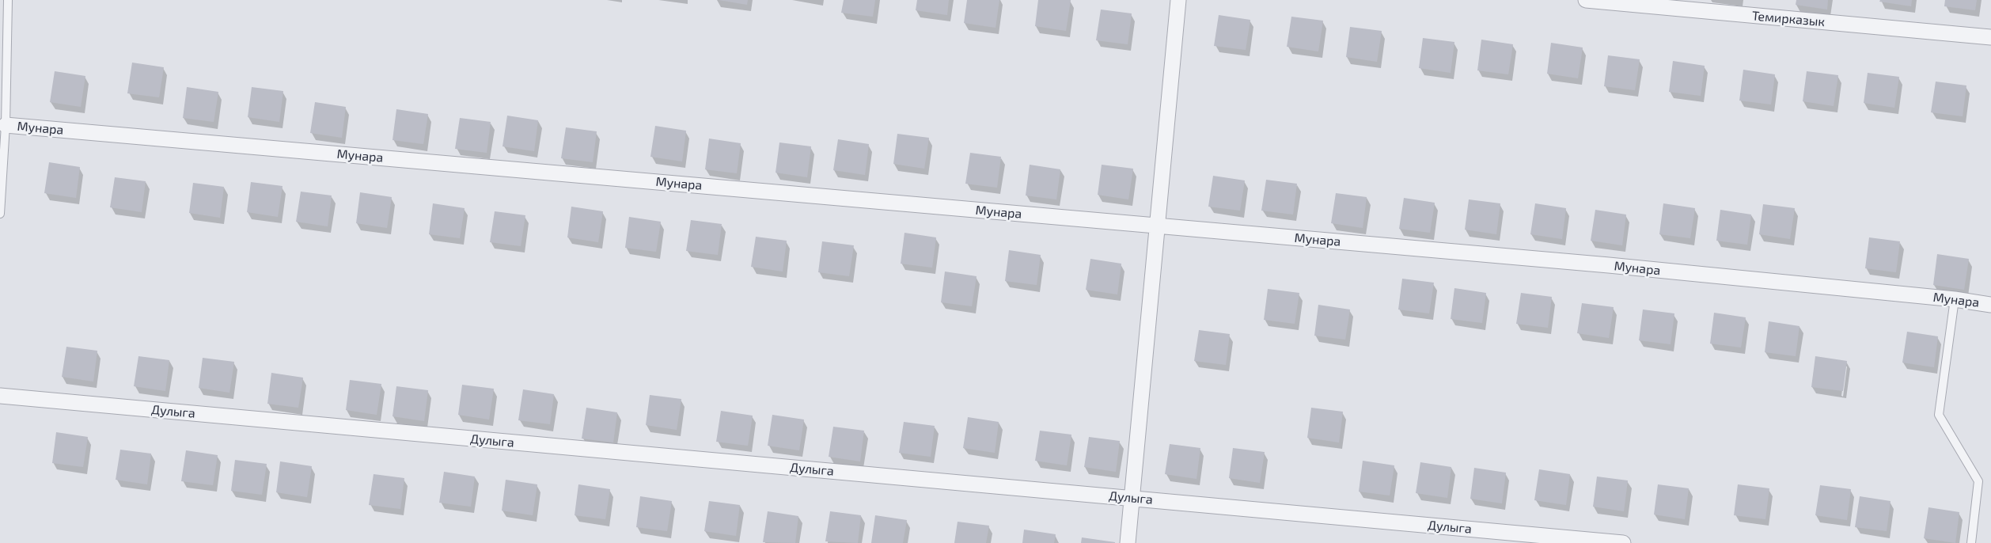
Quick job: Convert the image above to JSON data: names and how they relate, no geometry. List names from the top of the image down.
{
  "streets": {
    "street": ["Темирказык", "Мунара", "Дулыга"]
  }
}
